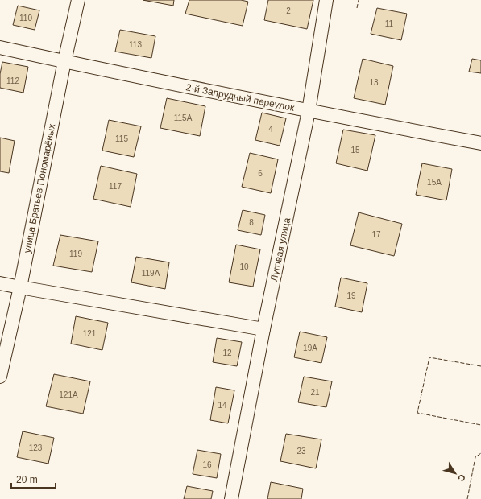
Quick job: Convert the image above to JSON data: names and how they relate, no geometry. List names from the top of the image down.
{
  "streets": {
    "street": ["2-й Запрудный переулок", "улица Братьев Пономарёвых", "Луговая улица"]
  },
  "crossings": [
    ["2-й Запрудный переулок", "улица Братьев Пономарёвых"],
    ["2-й Запрудный переулок", "Луговая улица"]
  ],
  "house_numbers": [
    "2",
    "110",
    "11",
    "113",
    "112",
    "13",
    "115А",
    "4",
    "115",
    "15",
    "6",
    "15А",
    "117",
    "8",
    "17",
    "119",
    "10",
    "119А",
    "19",
    "121",
    "19А",
    "12",
    "21",
    "121А",
    "14",
    "123",
    "23",
    "16"
  ],
  "scale_bar": "20 m",
  "north": "bottom right"
}
